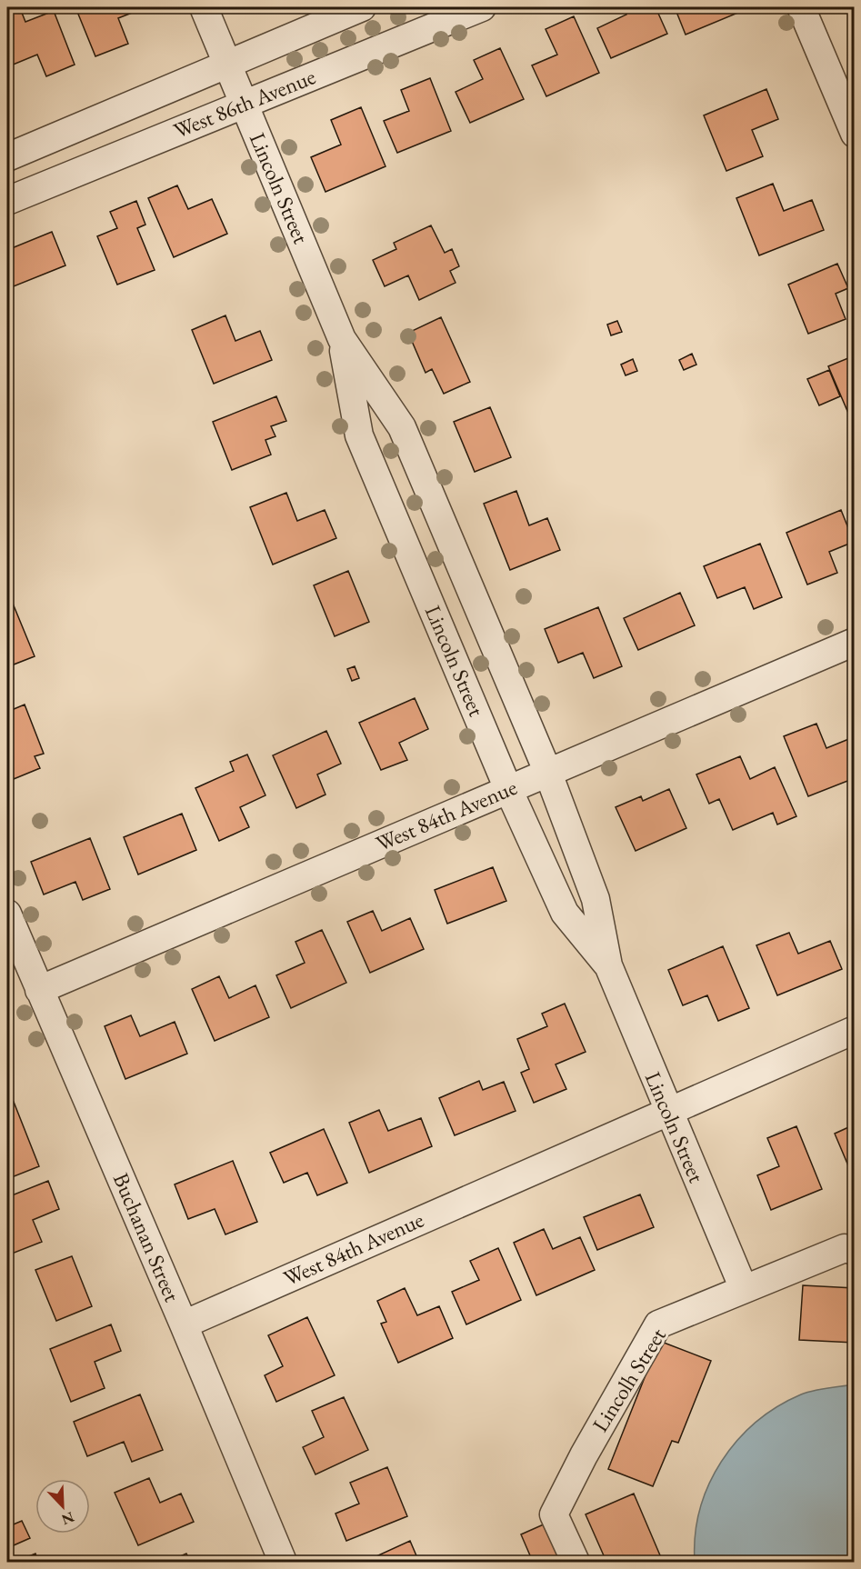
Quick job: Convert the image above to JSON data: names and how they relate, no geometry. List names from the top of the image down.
{
  "streets": {
    "street": [
      "West 86th Avenue",
      "Lincoln Street",
      "West 84th Avenue",
      "Buchanan Street",
      "Lincolh Street"
    ]
  },
  "crossings": [
    ["West 86th Avenue", "Lincoln Street"],
    ["Lincoln Street", "West 84th Avenue"],
    ["Lincoln Street", "Lincolh Street"],
    ["West 84th Avenue", "Buchanan Street"]
  ],
  "north": "bottom right"
}
